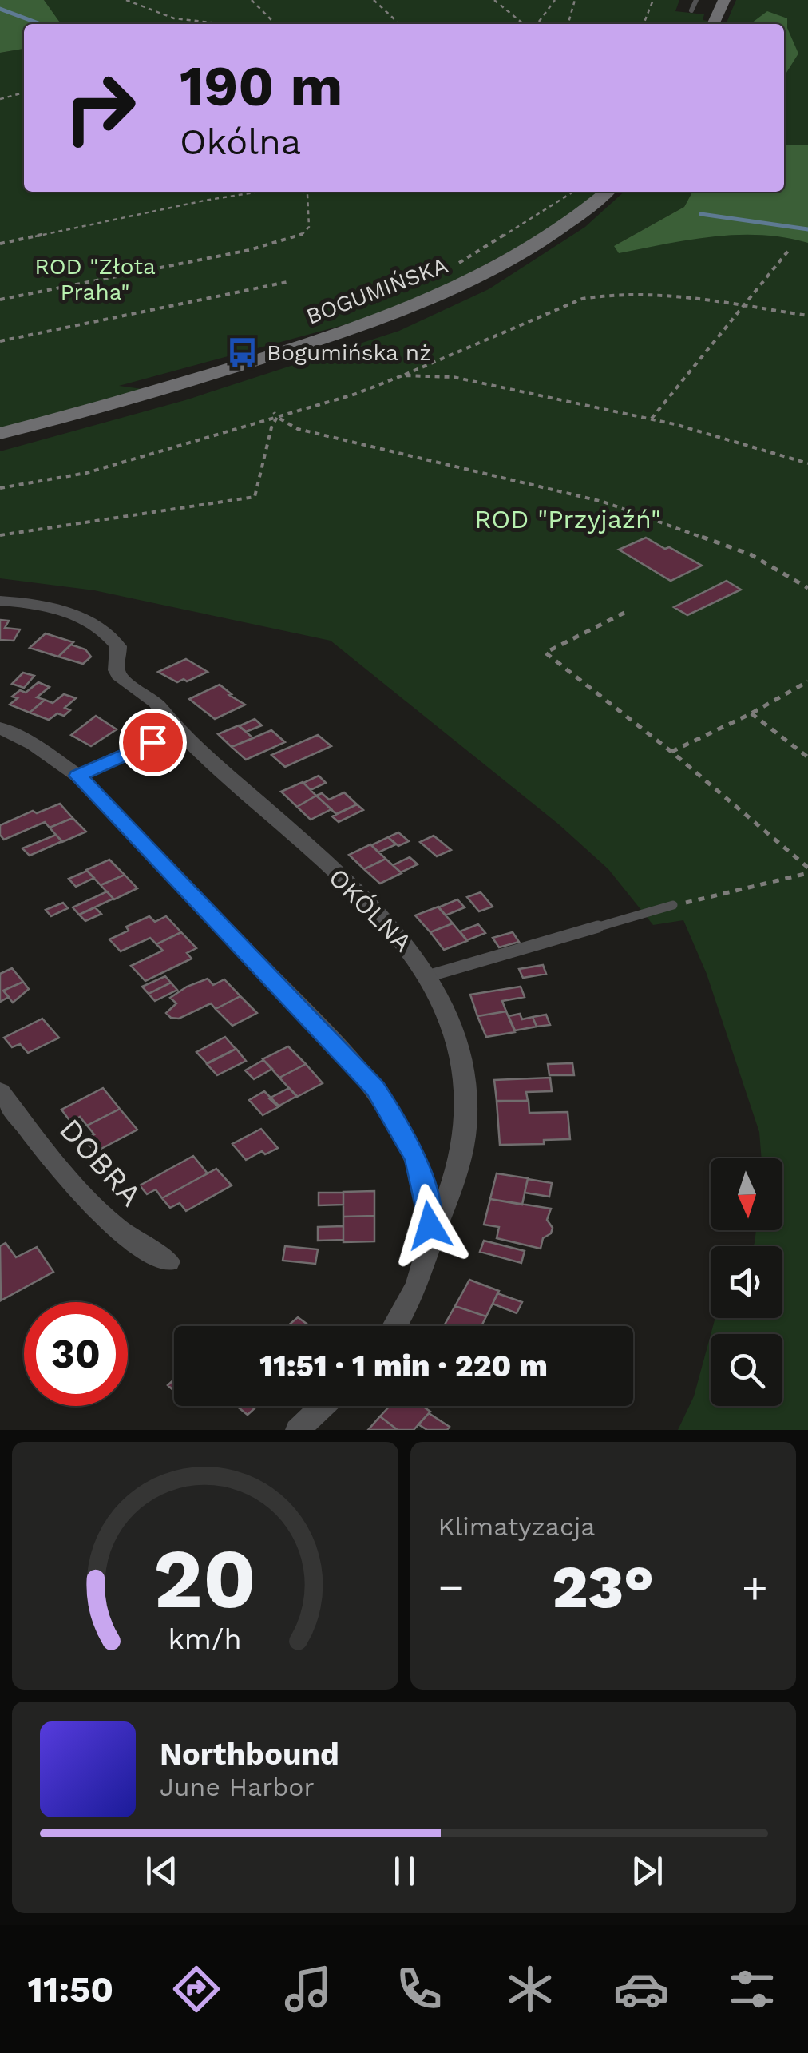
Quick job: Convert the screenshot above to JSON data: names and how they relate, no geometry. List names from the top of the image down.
{
  "streets": {
    "street": ["BOGUMIŃSKA", "OKÓLNA", "DOBRA"]
  },
  "parks": ["ROD \"Złota Praha\"", "ROD \"Przyjaźń\""],
  "places": {
    "bus stop": ["Bogumińska nż"]
  },
  "north": "bottom",
  "page": {
    "turn": ["190 m", "Okólna"],
    "limit": "30",
    "trip": "11:51 · 1 min · 220 m",
    "tile": "Klimatyzacja",
    "heat": ["−", "23°", "+"],
    "song": ["Northbound", "June Harbor"],
    "tabs": "11:50",
    "gauge": ["20", "km/h"]
  }
}
